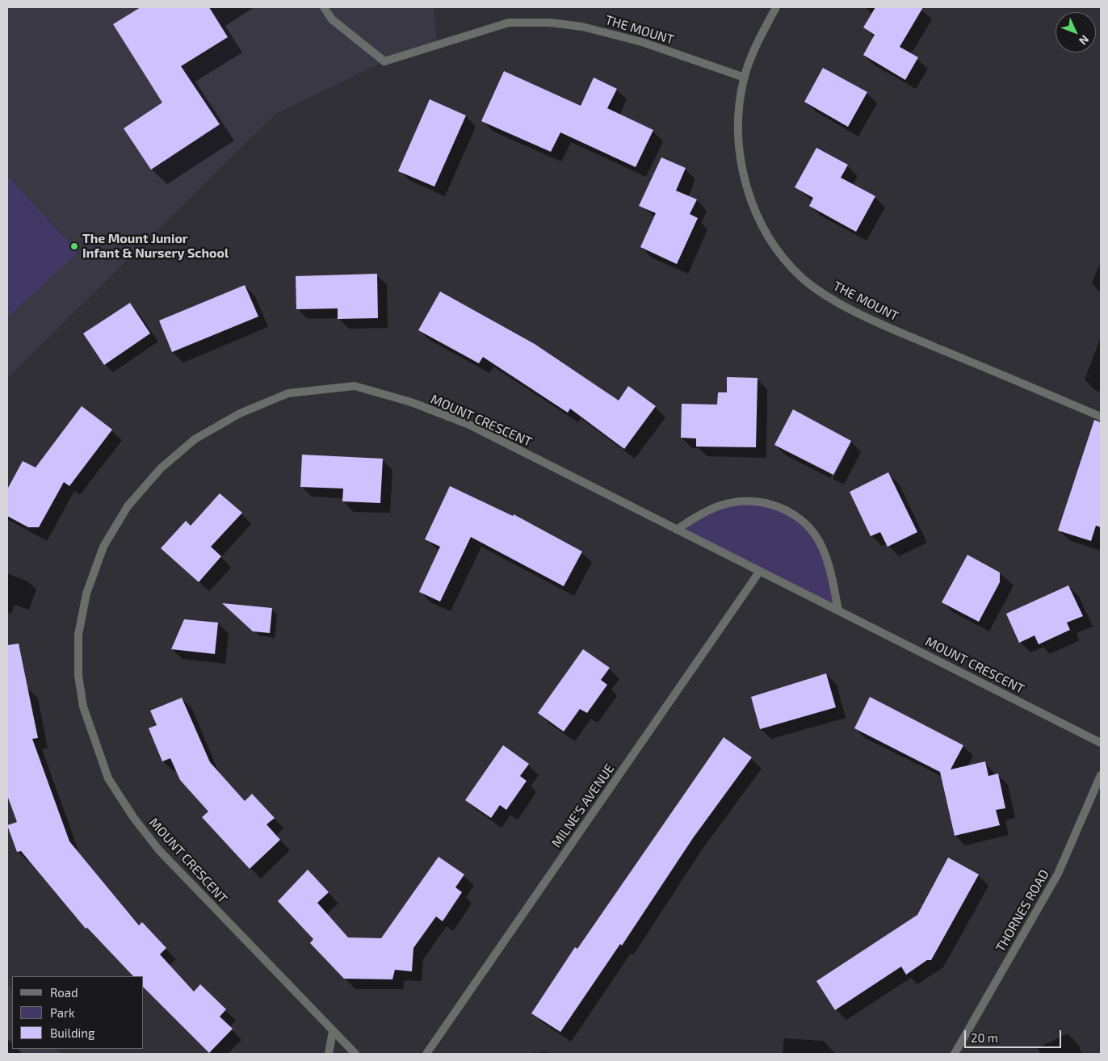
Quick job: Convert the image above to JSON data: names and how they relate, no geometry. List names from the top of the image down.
{
  "streets": {
    "street": [
      "THE MOUNT",
      "MOUNT CRESCENT",
      "MILNE'S AVENUE",
      "THORNES ROAD"
    ]
  },
  "crossings": [
    ["MOUNT CRESCENT", "MILNE'S AVENUE"]
  ],
  "places": ["The Mount Junior Infant & Nursery School"],
  "legend": ["Road", "Park", "Building"],
  "scale_bar": "20 m",
  "north": "bottom right"
}
